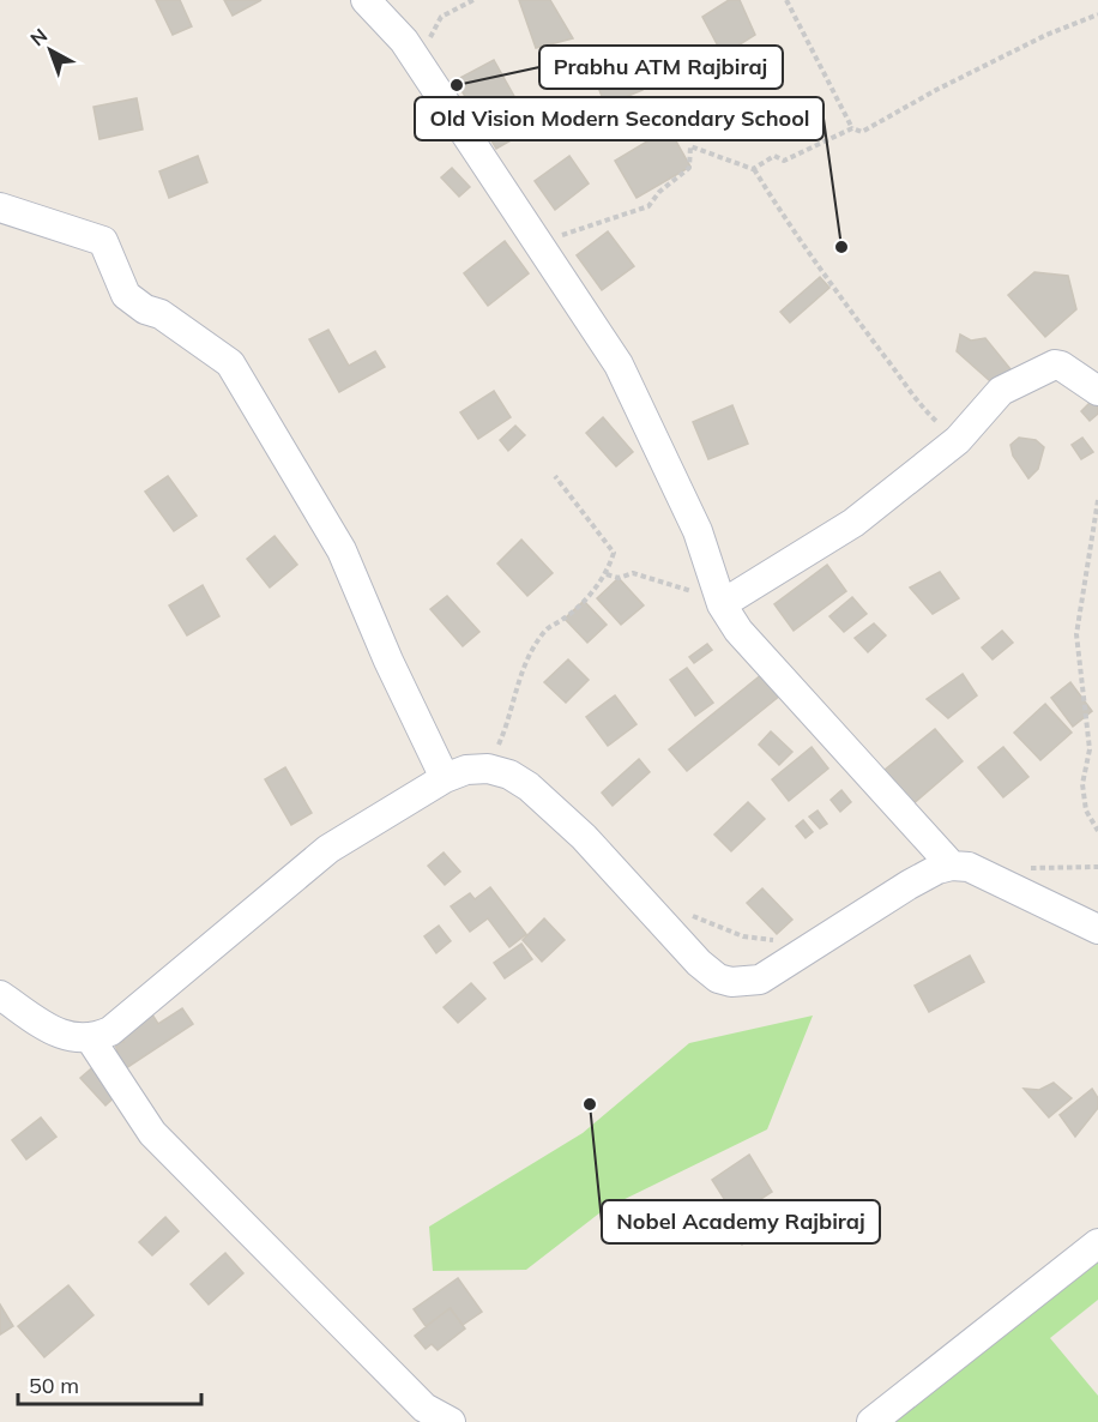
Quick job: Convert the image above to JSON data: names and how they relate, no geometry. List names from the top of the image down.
{
  "places": ["Prabhu ATM Rajbiraj", "Old Vision Modern Secondary School", "Nobel Academy Rajbiraj"],
  "scale_bar": "50 m",
  "north": "top left"
}
